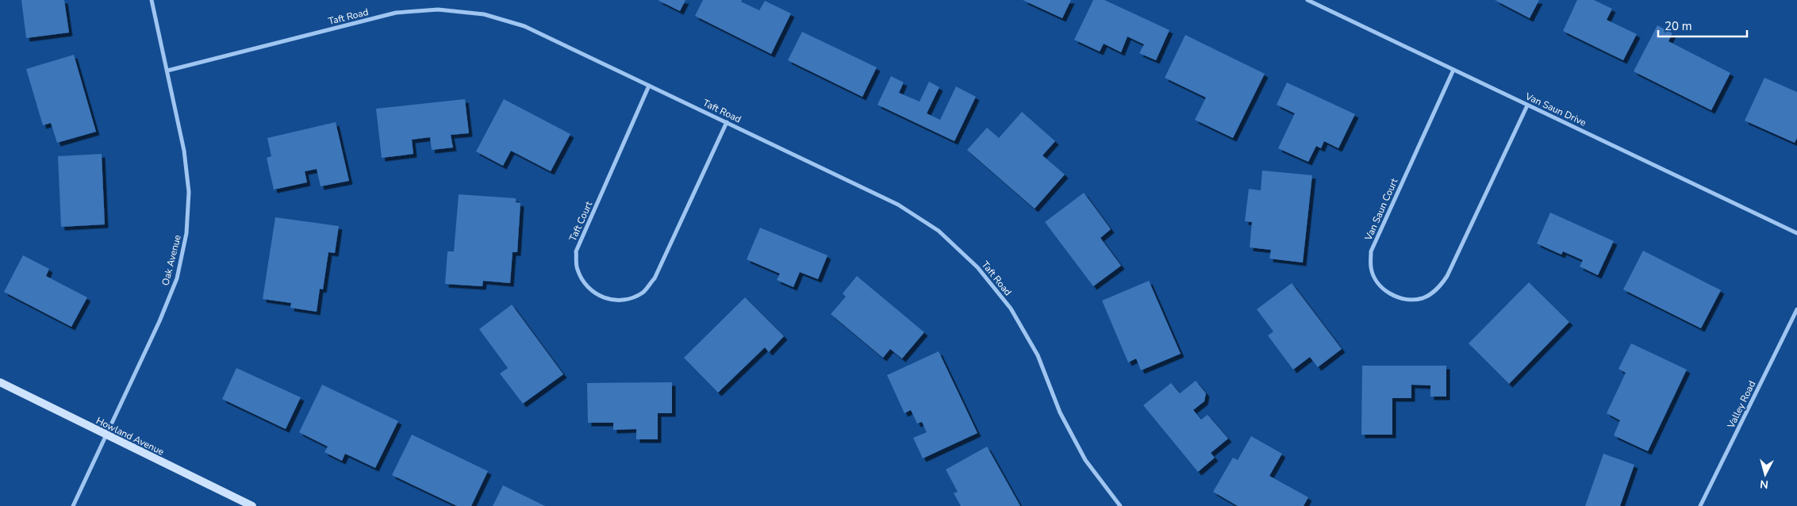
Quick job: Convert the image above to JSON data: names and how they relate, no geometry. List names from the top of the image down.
{
  "streets": {
    "street": [
      "Taft Road",
      "Van Saun Drive",
      "Van Saun Court",
      "Taft Court",
      "Oak Avenue",
      "Valley Road",
      "Howland Avenue"
    ]
  },
  "crossings": [
    ["Taft Road", "Taft Court"],
    ["Taft Road", "Oak Avenue"],
    ["Van Saun Drive", "Van Saun Court"],
    ["Oak Avenue", "Howland Avenue"]
  ],
  "scale_bar": "20 m",
  "north": "bottom"
}
